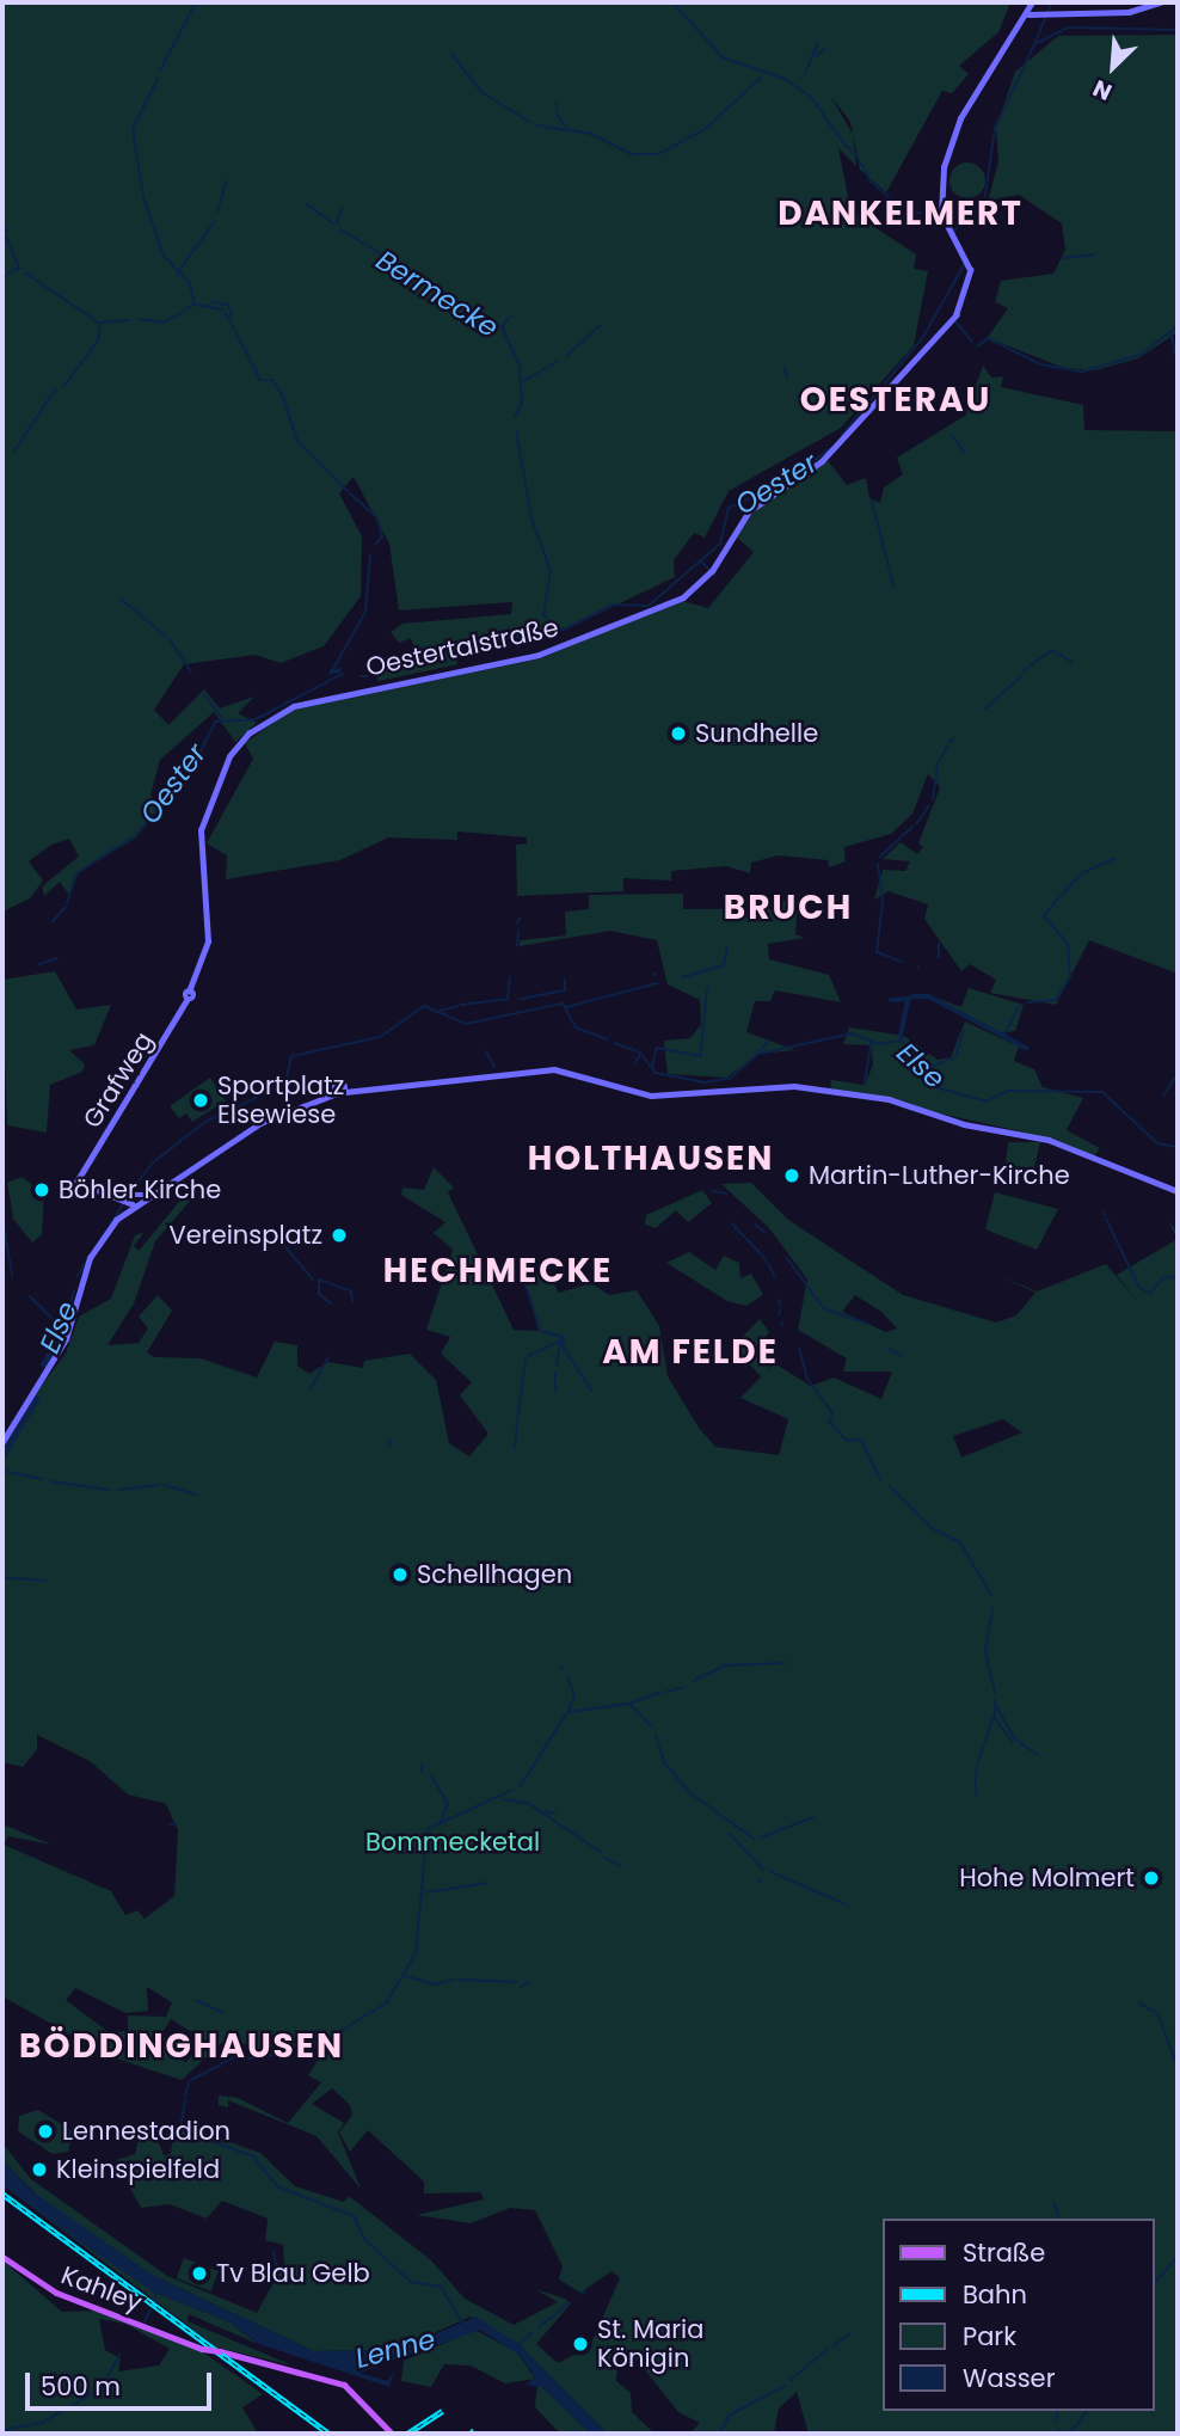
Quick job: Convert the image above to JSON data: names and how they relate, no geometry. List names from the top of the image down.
{
  "streets": {
    "main road": ["Oestertalstraße", "Grafweg", "Kahley"]
  },
  "crossings": [
    ["Oestertalstraße", "Grafweg"]
  ],
  "districts": [
    "DANKELMERT",
    "OESTERAU",
    "BRUCH",
    "HOLTHAUSEN",
    "HECHMECKE",
    "AM FELDE",
    "BÖDDINGHAUSEN"
  ],
  "water": [
    "Bermecke",
    "Oester",
    "Else",
    "Lenne"
  ],
  "parks": ["Bommecketal"],
  "places": [
    "Sundhelle",
    "Sportplatz Elsewiese",
    "Martin-Luther-Kirche",
    "Böhler Kirche",
    "Vereinsplatz",
    "Schellhagen",
    "Hohe Molmert",
    "Lennestadion",
    "Kleinspielfeld",
    "Tv Blau Gelb",
    "St. Maria Königin"
  ],
  "legend": [
    "Straße",
    "Bahn",
    "Park",
    "Wasser"
  ],
  "scale_bar": "500 m",
  "north": "bottom left"
}
